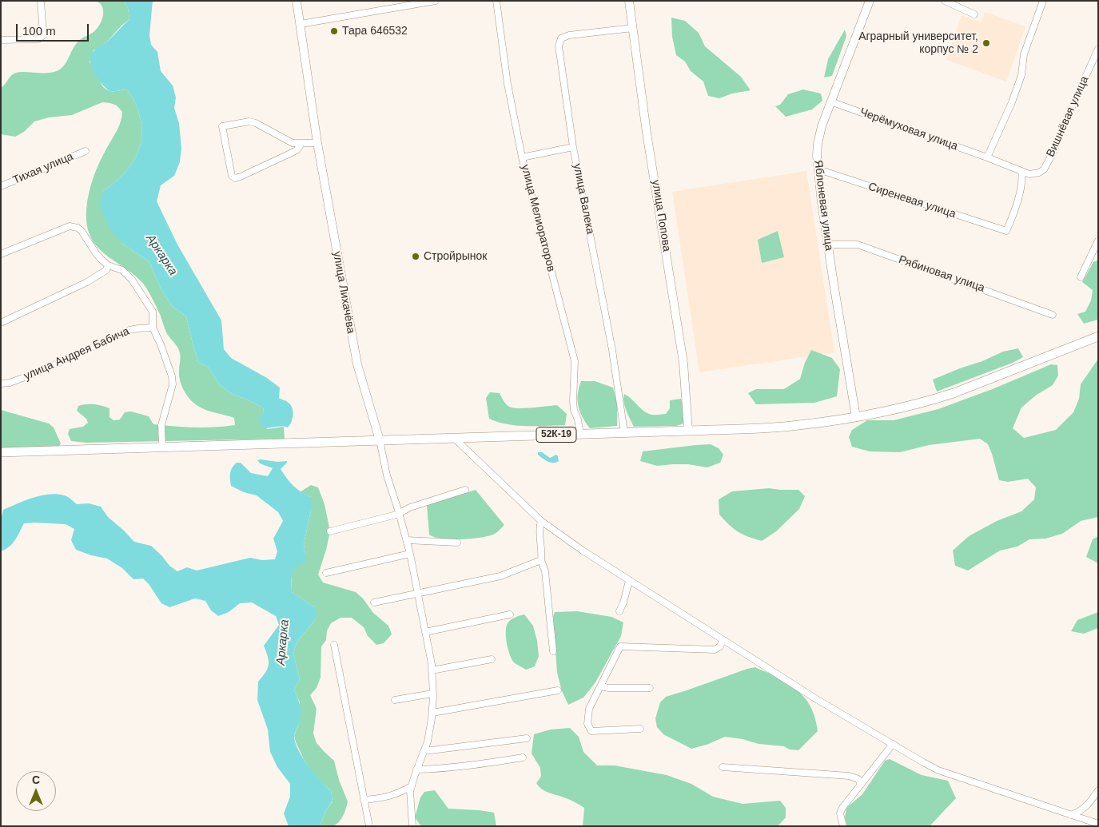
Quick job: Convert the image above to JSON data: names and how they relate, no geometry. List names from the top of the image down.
{
  "streets": {
    "main road": ["52К-19"],
    "street": [
      "Вишнёвая улица",
      "Черёмуховая улица",
      "Тихая улица",
      "улица Валека",
      "Сиреневая улица",
      "Яблоневая улица",
      "улица Попова",
      "улица Мелиораторов",
      "Рябиновая улица",
      "улица Лихачёва",
      "улица Андрея Бабича"
    ]
  },
  "crossings": [
    ["Вишнёвая улица", "Черёмуховая улица"],
    ["Черёмуховая улица", "Сиреневая улица"],
    ["Черёмуховая улица", "Яблоневая улица"],
    ["улица Валека", "улица Попова"],
    ["улица Валека", "52К-19"],
    ["Сиреневая улица", "Яблоневая улица"],
    ["Яблоневая улица", "Рябиновая улица"],
    ["Яблоневая улица", "52К-19"],
    ["улица Попова", "52К-19"],
    ["улица Мелиораторов", "52К-19"],
    ["улица Лихачёва", "52К-19"]
  ],
  "water": ["Аркарка"],
  "places": ["Тара 646532", "Аграрный университет, корпус № 2", "Стройрынок"],
  "scale_bar": "100 m",
  "north": "top"
}
